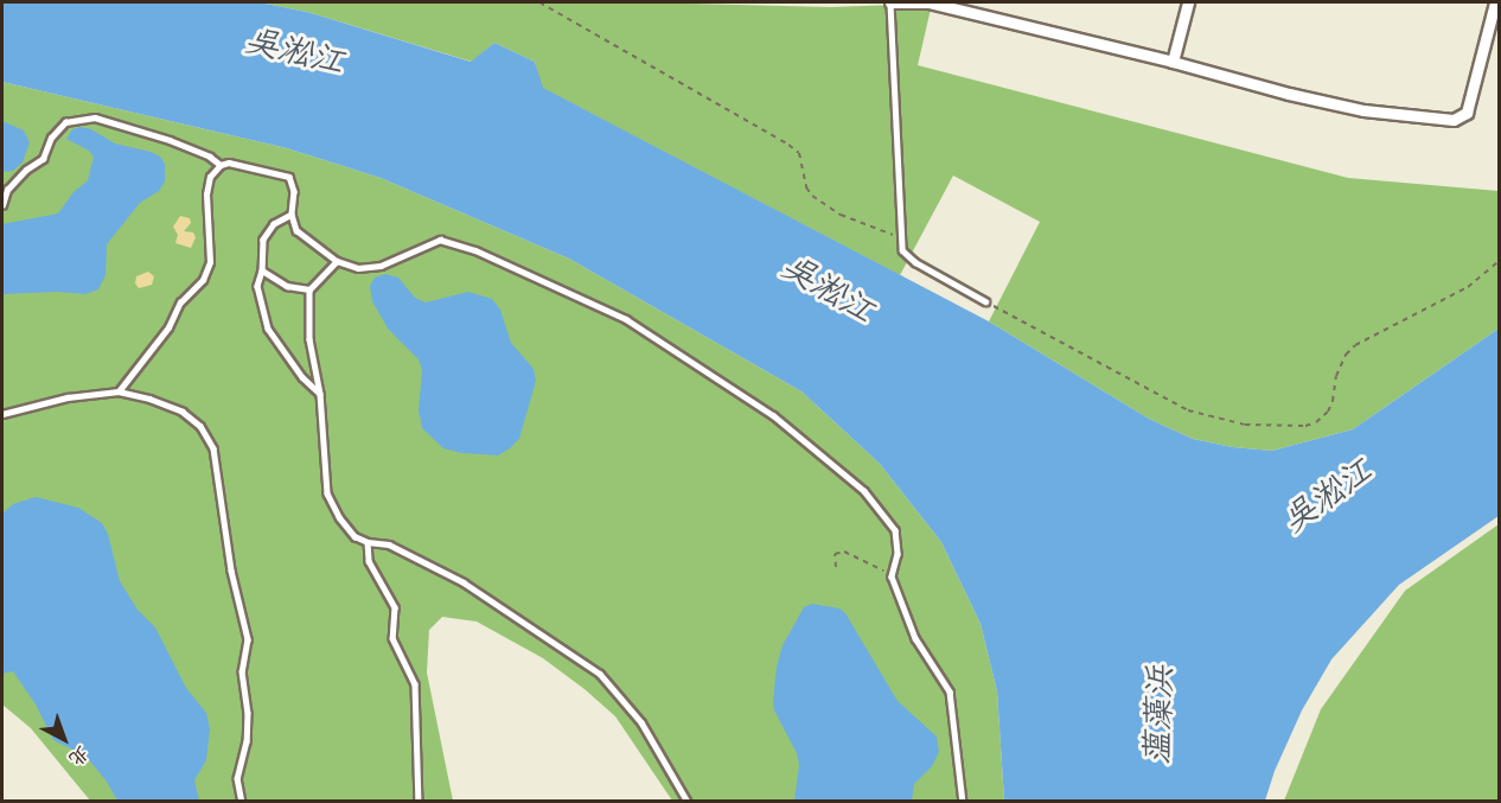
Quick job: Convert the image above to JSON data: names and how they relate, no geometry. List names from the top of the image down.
{
  "water": ["吴淞江", "蕰藻浜"],
  "north": "bottom right"
}
